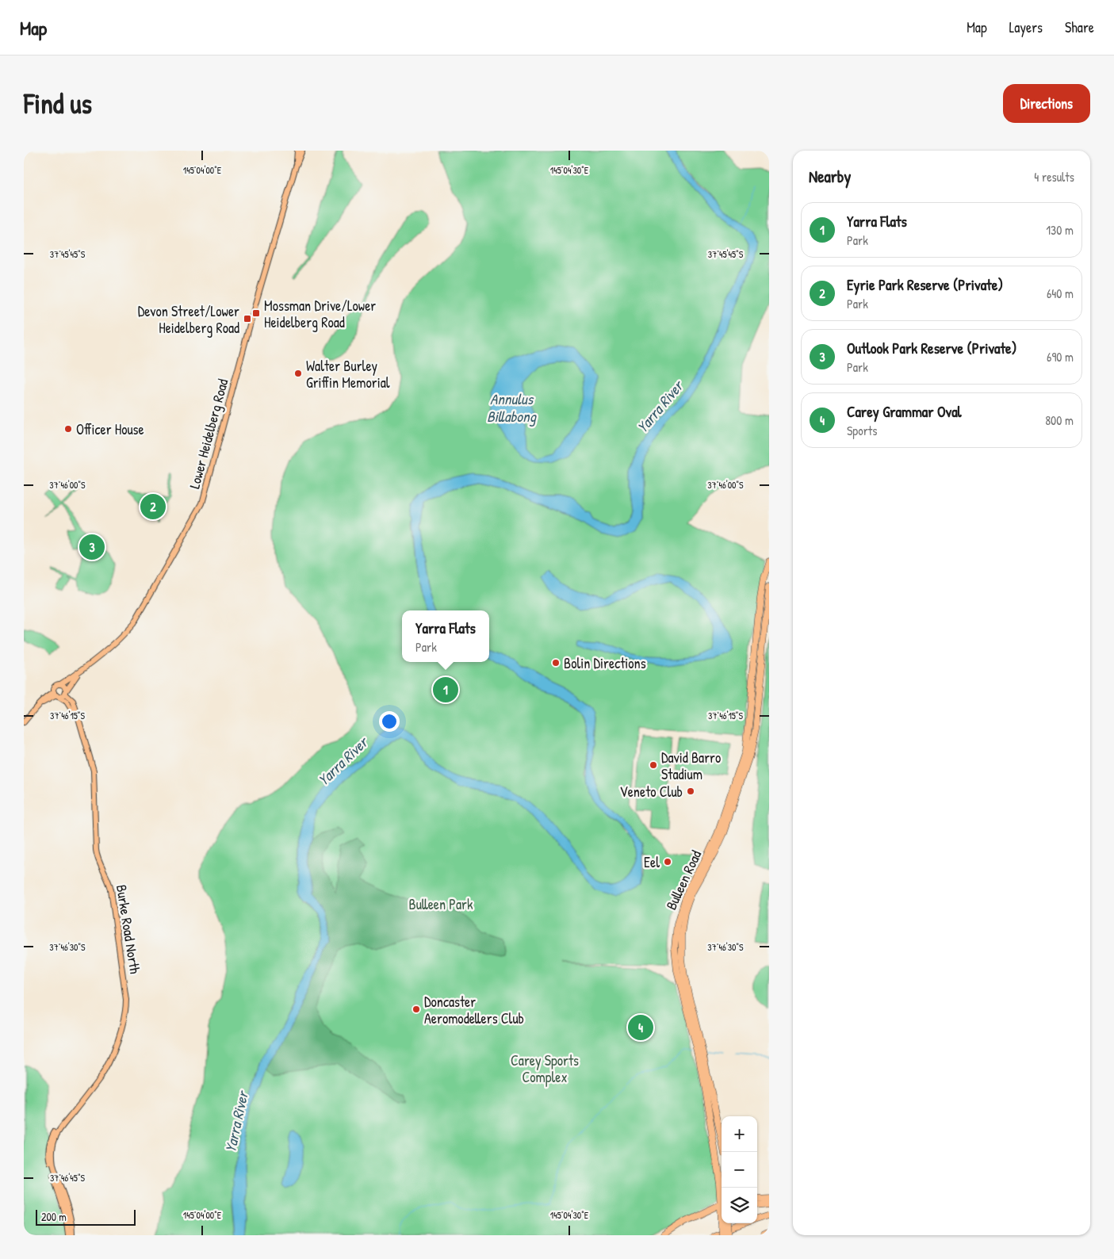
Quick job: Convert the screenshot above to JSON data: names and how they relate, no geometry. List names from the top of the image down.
{
  "streets": {
    "highway": ["Bulleen Road"],
    "main road": ["Lower Heidelberg Road", "Burke Road North"]
  },
  "crossings": [
    ["Lower Heidelberg Road", "Burke Road North"]
  ],
  "water": ["Annulus Billabong", "Yarra River"],
  "parks": ["Bulleen Park", "Carey Sports Complex"],
  "places": {
    "transit": ["Mossman Drive/Lower Heidelberg Road", "Devon Street/Lower Heidelberg Road"],
    "other": [
      "Walter Burley Griffin Memorial",
      "Officer House",
      "Bolin Directions",
      "David Barro Stadium",
      "Veneto Club",
      "Eel",
      "Doncaster Aeromodellers Club"
    ]
  },
  "scale_bar": "200 m",
  "page": {
    "header": "Map",
    "nav": ["Map", "Layers", "Share"],
    "buttons": "Directions",
    "title": "Find us",
    "heading": ["Nearby", "4 results"],
    "list": [
      {
        "mark": "1",
        "name": "Yarra Flats",
        "note": "Park",
        "value": "130 m"
      },
      {
        "mark": "2",
        "name": "Eyrie Park Reserve (Private)",
        "note": "Park",
        "value": "640 m"
      },
      {
        "mark": "3",
        "name": "Outlook Park Reserve (Private)",
        "note": "Park",
        "value": "690 m"
      },
      {
        "mark": "4",
        "name": "Carey Grammar Oval",
        "note": "Sports",
        "value": "800 m"
      }
    ],
    "pins": [
      "2",
      "3",
      "1",
      "4"
    ],
    "popup": ["Yarra Flats", "Park"],
    "map_buttons": ["+", "−"],
    "scale": "200 m"
  },
  "coordinates": [
    "145°04'00\"E",
    "145°04'30\"E",
    "37°45'45\"S",
    "37°46'00\"S",
    "37°46'15\"S",
    "37°46'30\"S",
    "37°46'45\"S"
  ]
}
